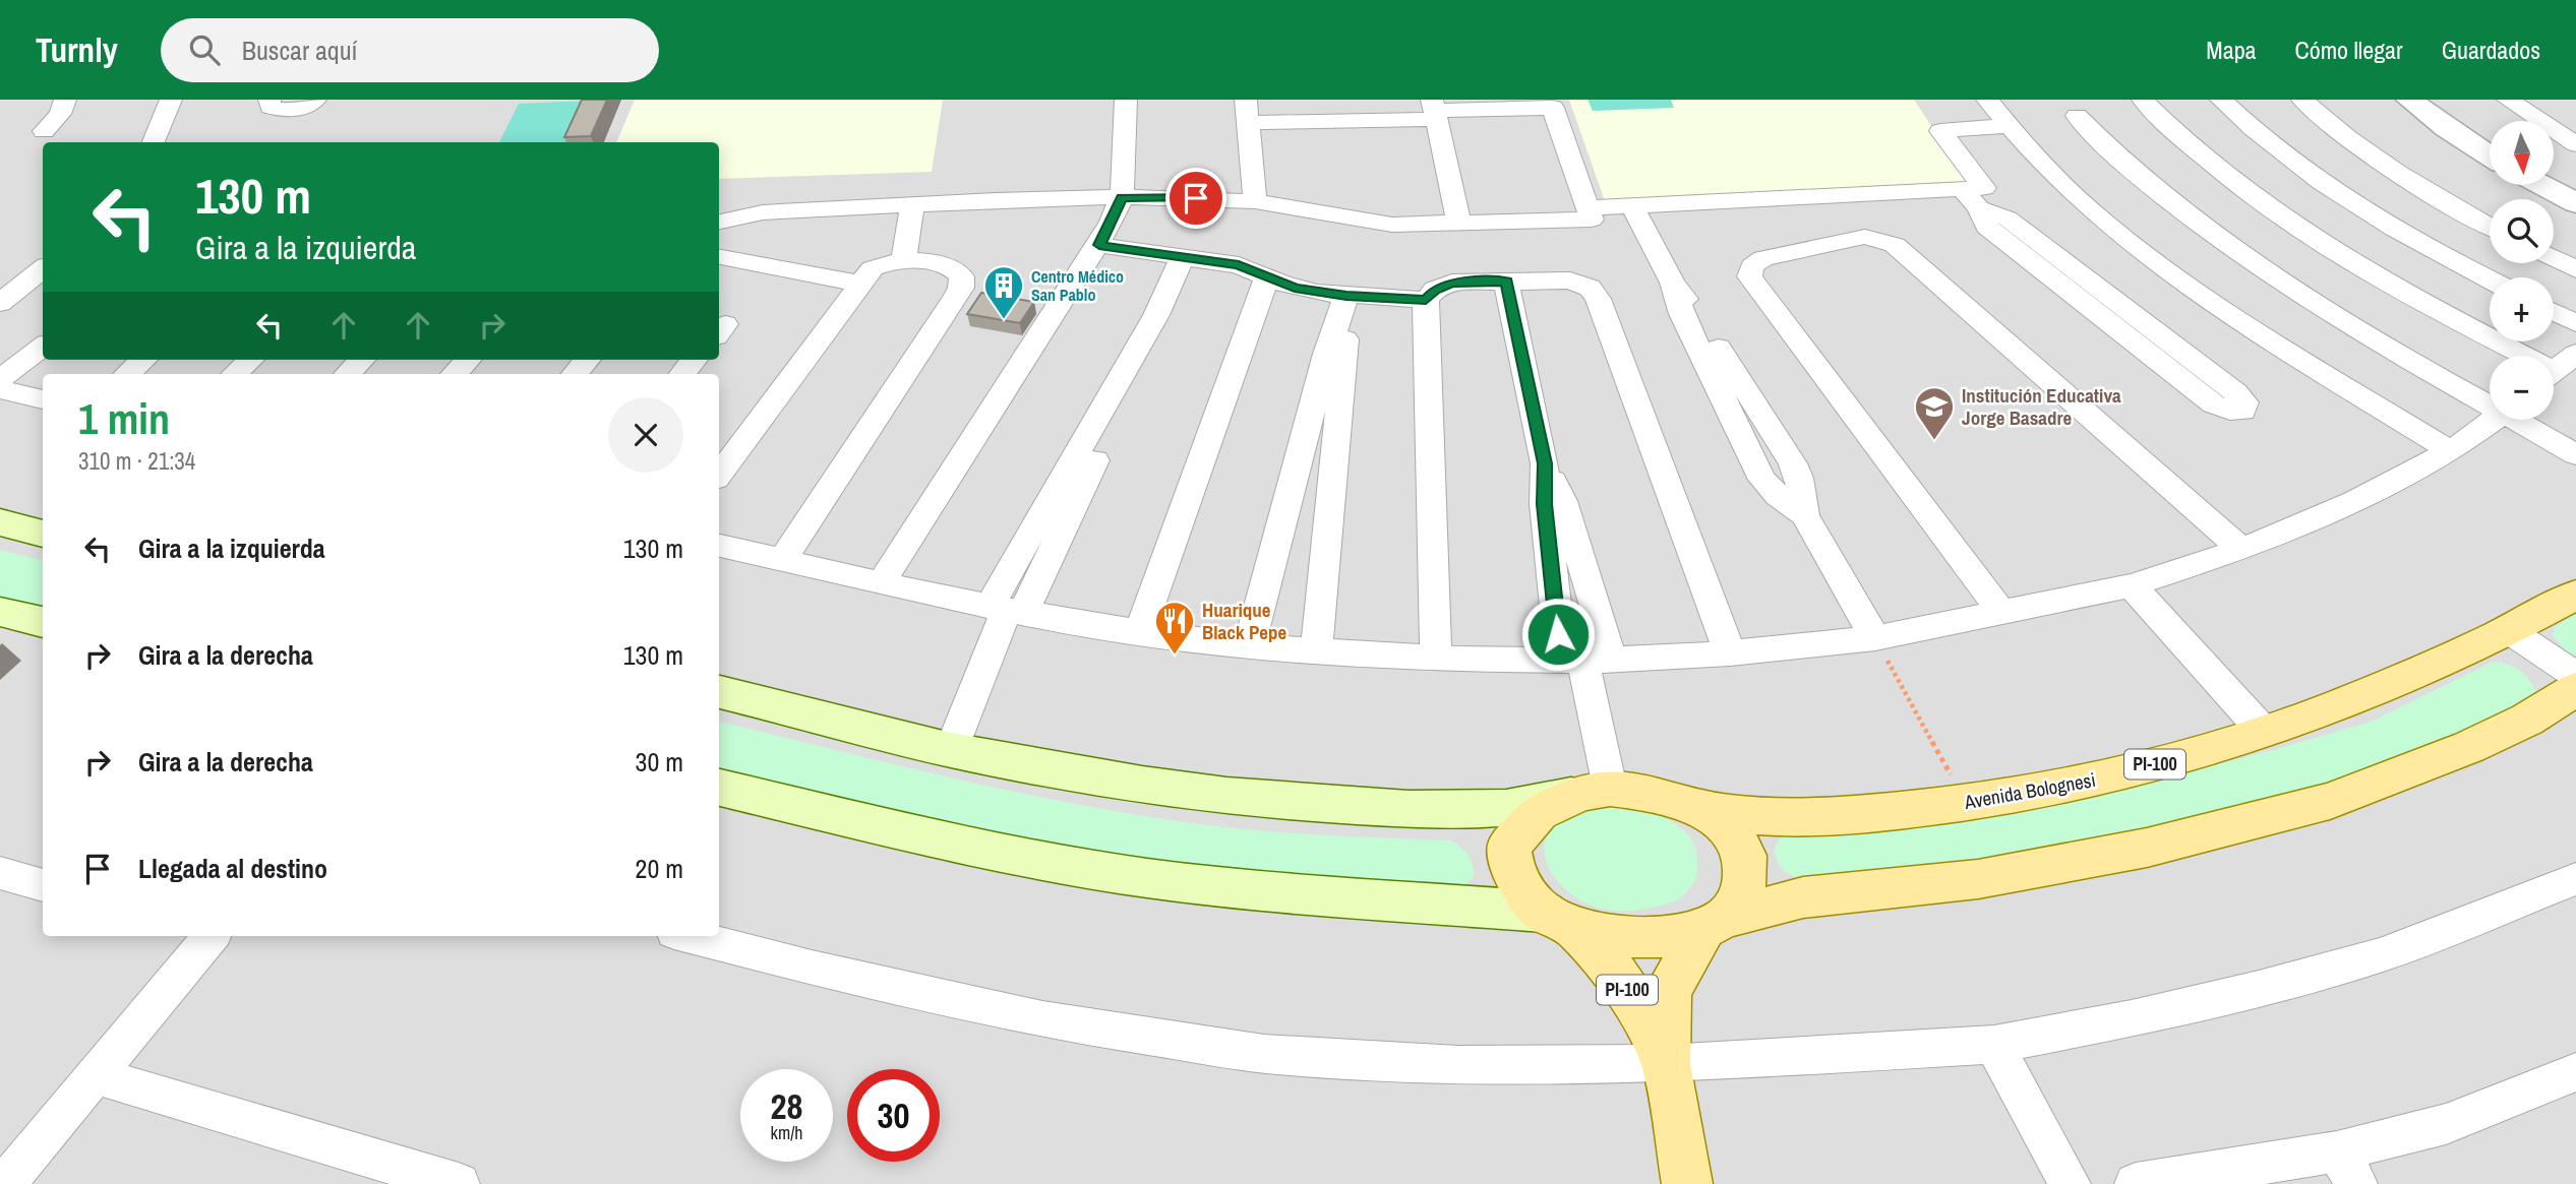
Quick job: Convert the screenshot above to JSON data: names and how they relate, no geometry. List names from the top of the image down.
{
  "streets": {
    "main road": ["PI-100", "Avenida Bolognesi"]
  },
  "crossings": [
    ["PI-100", "Avenida Bolognesi"]
  ],
  "places": {
    "building": ["Centro Médico San Pablo"],
    "school or university": ["Institución Educativa Jorge Basadre"],
    "restaurant": ["Huarique Black Pepe"]
  },
  "north": "bottom",
  "page": {
    "header": "Turnly",
    "search": "Buscar aquí",
    "nav": ["Mapa", "Cómo llegar", "Guardados"],
    "map_buttons": ["+", "−"],
    "turn": ["130 m", "Gira a la izquierda"],
    "heading": ["1 min", "310 m · 21:34"],
    "list": [
      {
        "name": "Gira a la izquierda",
        "value": "130 m"
      },
      {
        "name": "Gira a la derecha",
        "value": "130 m"
      },
      {
        "name": "Gira a la derecha",
        "value": "30 m"
      },
      {
        "name": "Llegada al destino",
        "value": "20 m"
      }
    ],
    "speed": "28 km/h",
    "limit": "30"
  }
}
